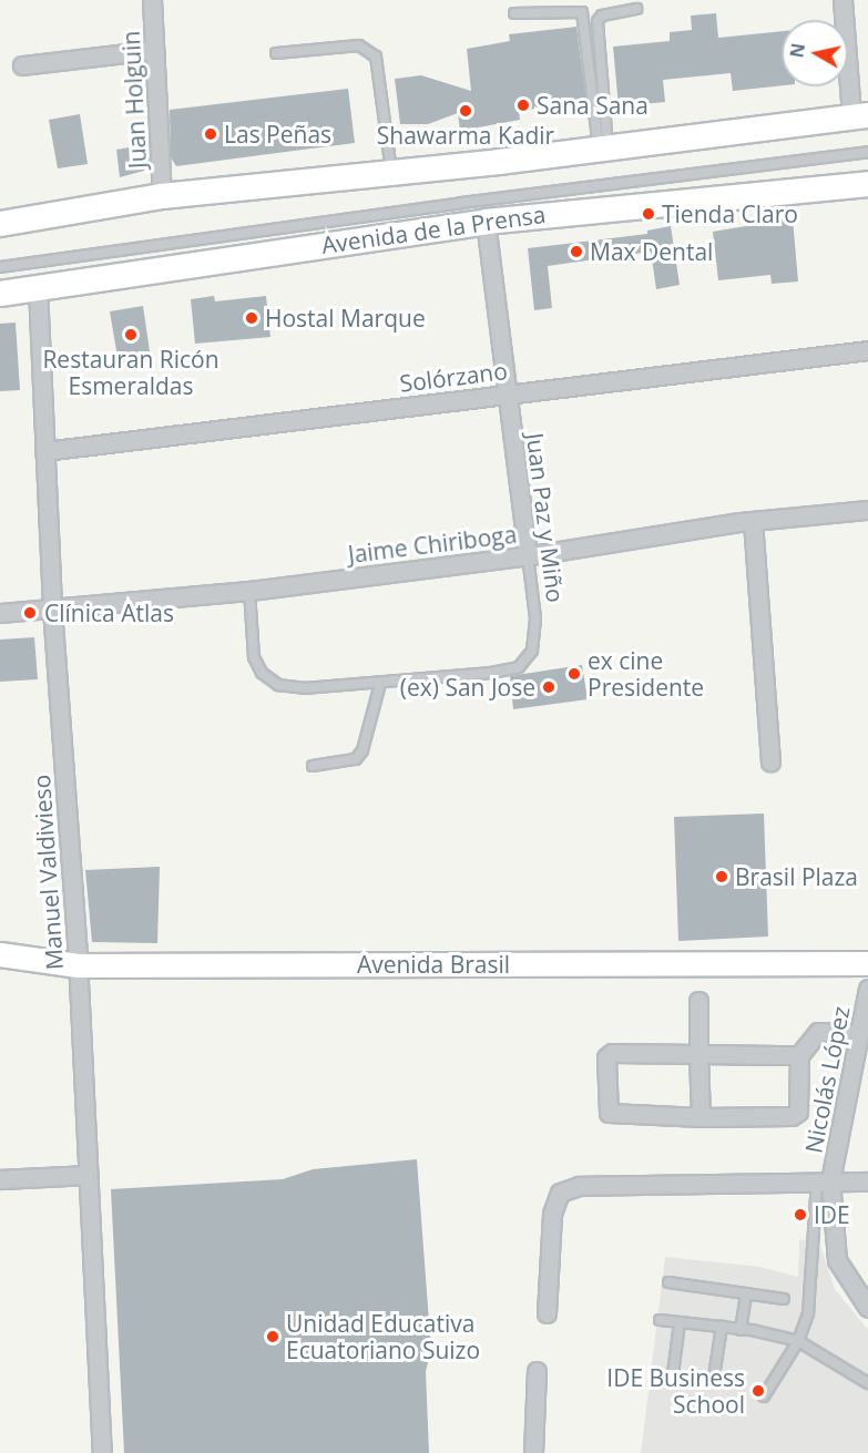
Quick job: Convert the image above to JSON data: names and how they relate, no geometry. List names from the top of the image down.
{
  "streets": {
    "main road": ["Avenida de la Prensa"],
    "street": [
      "Juan Holguin",
      "Solórzano",
      "Juan Paz y Miño",
      "Jaime Chiriboga",
      "Manuel Valdivieso",
      "Avenida Brasil",
      "Nicolás López"
    ]
  },
  "crossings": [
    ["Avenida de la Prensa", "Juan Paz y Miño"],
    ["Avenida de la Prensa", "Manuel Valdivieso"],
    ["Solórzano", "Juan Paz y Miño"],
    ["Solórzano", "Manuel Valdivieso"],
    ["Juan Paz y Miño", "Jaime Chiriboga"],
    ["Jaime Chiriboga", "Manuel Valdivieso"],
    ["Manuel Valdivieso", "Avenida Brasil"]
  ],
  "places": [
    "Sana Sana",
    "Shawarma Kadir",
    "Las Peñas",
    "Tienda Claro",
    "Max Dental",
    "Hostal Marque",
    "Restauran Ricón Esmeraldas",
    "Clínica Atlas",
    "ex cine Presidente",
    "(ex) San Jose",
    "Brasil Plaza",
    "IDE",
    "Unidad Educativa Ecuatoriano Suizo",
    "IDE Business School"
  ],
  "north": "left"
}
